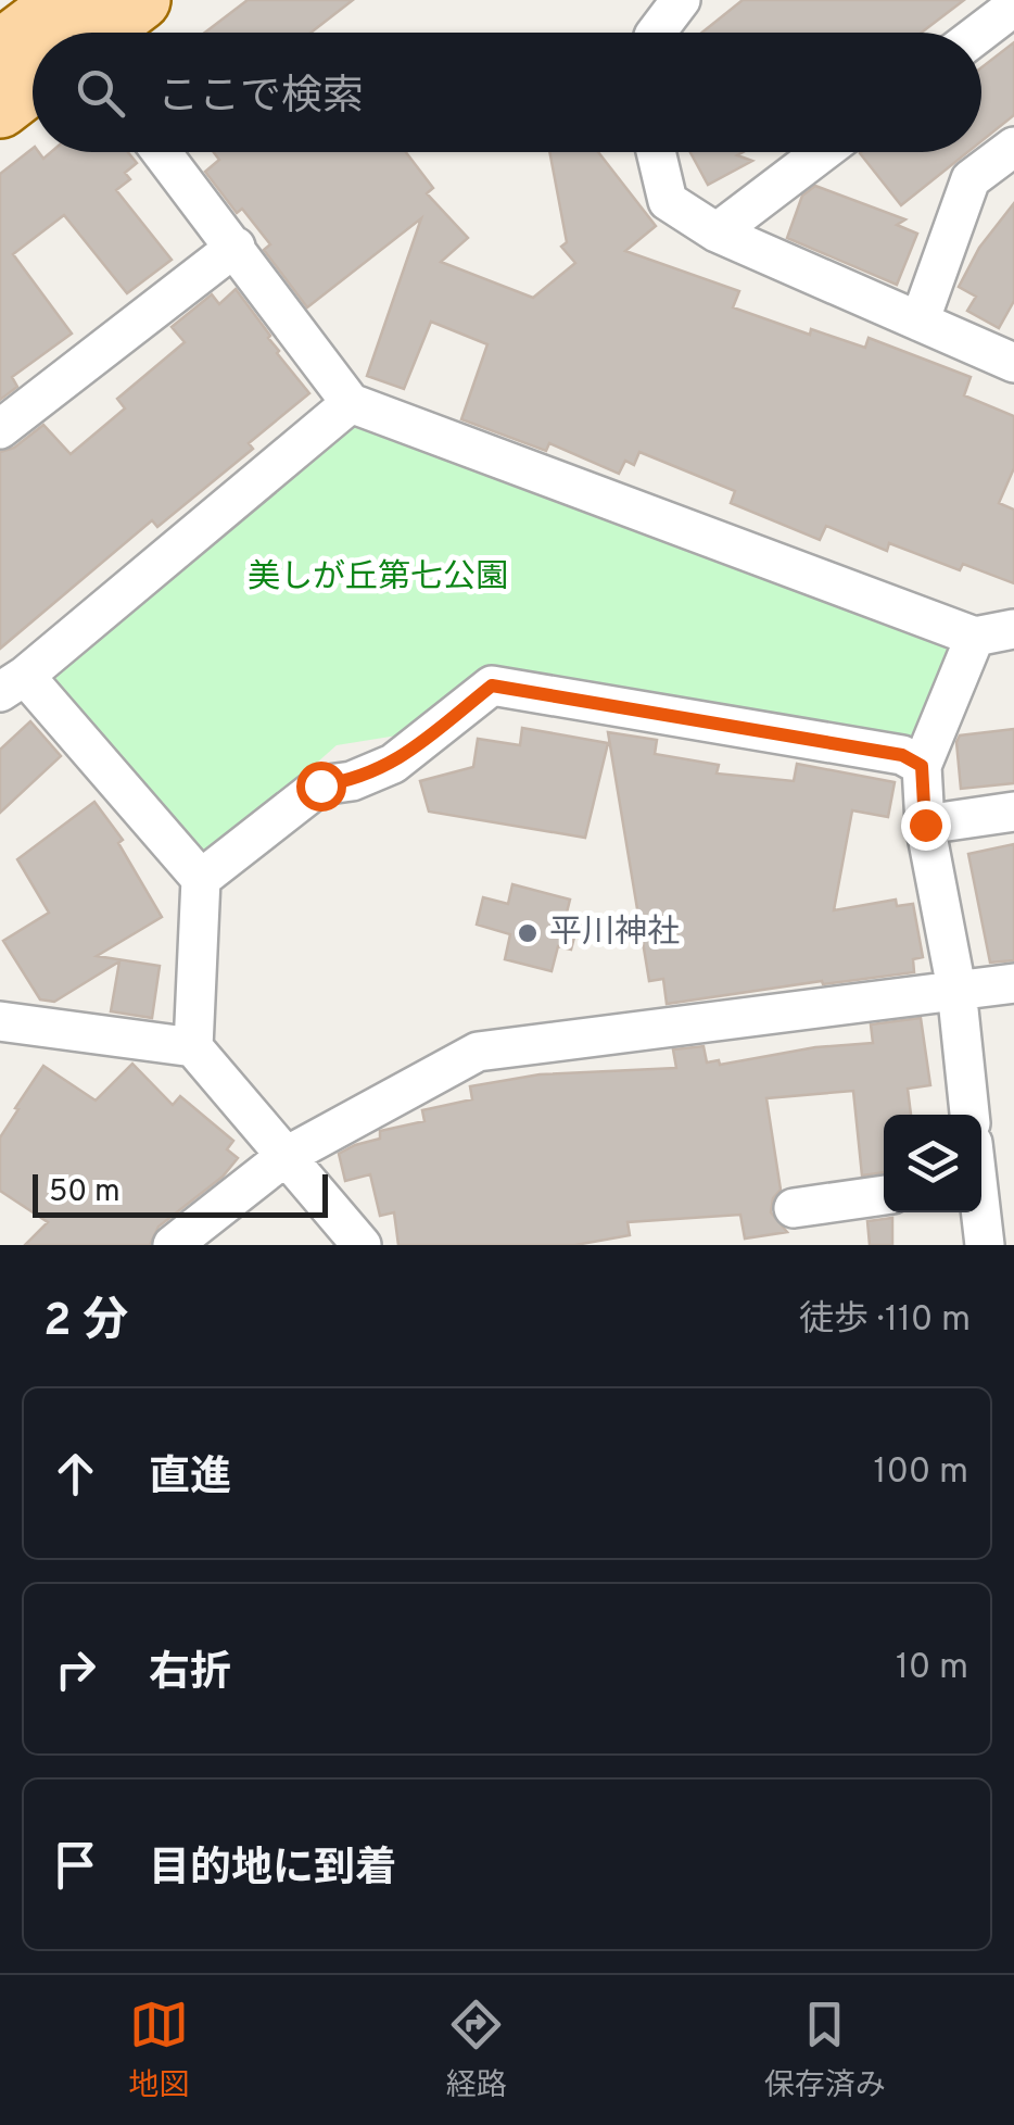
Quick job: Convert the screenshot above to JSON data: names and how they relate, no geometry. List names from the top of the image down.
{
  "parks": ["美しが丘第七公園"],
  "places": ["平川神社"],
  "scale_bar": "50 m",
  "page": {
    "search": "ここで検索",
    "scale": "50 m",
    "heading": ["2 分", "徒歩 · 110 m"],
    "list": [
      ["直進", "100 m"],
      ["右折", "10 m"],
      "目的地に到着"
    ],
    "nav": ["地図", "経路", "保存済み"]
  }
}
